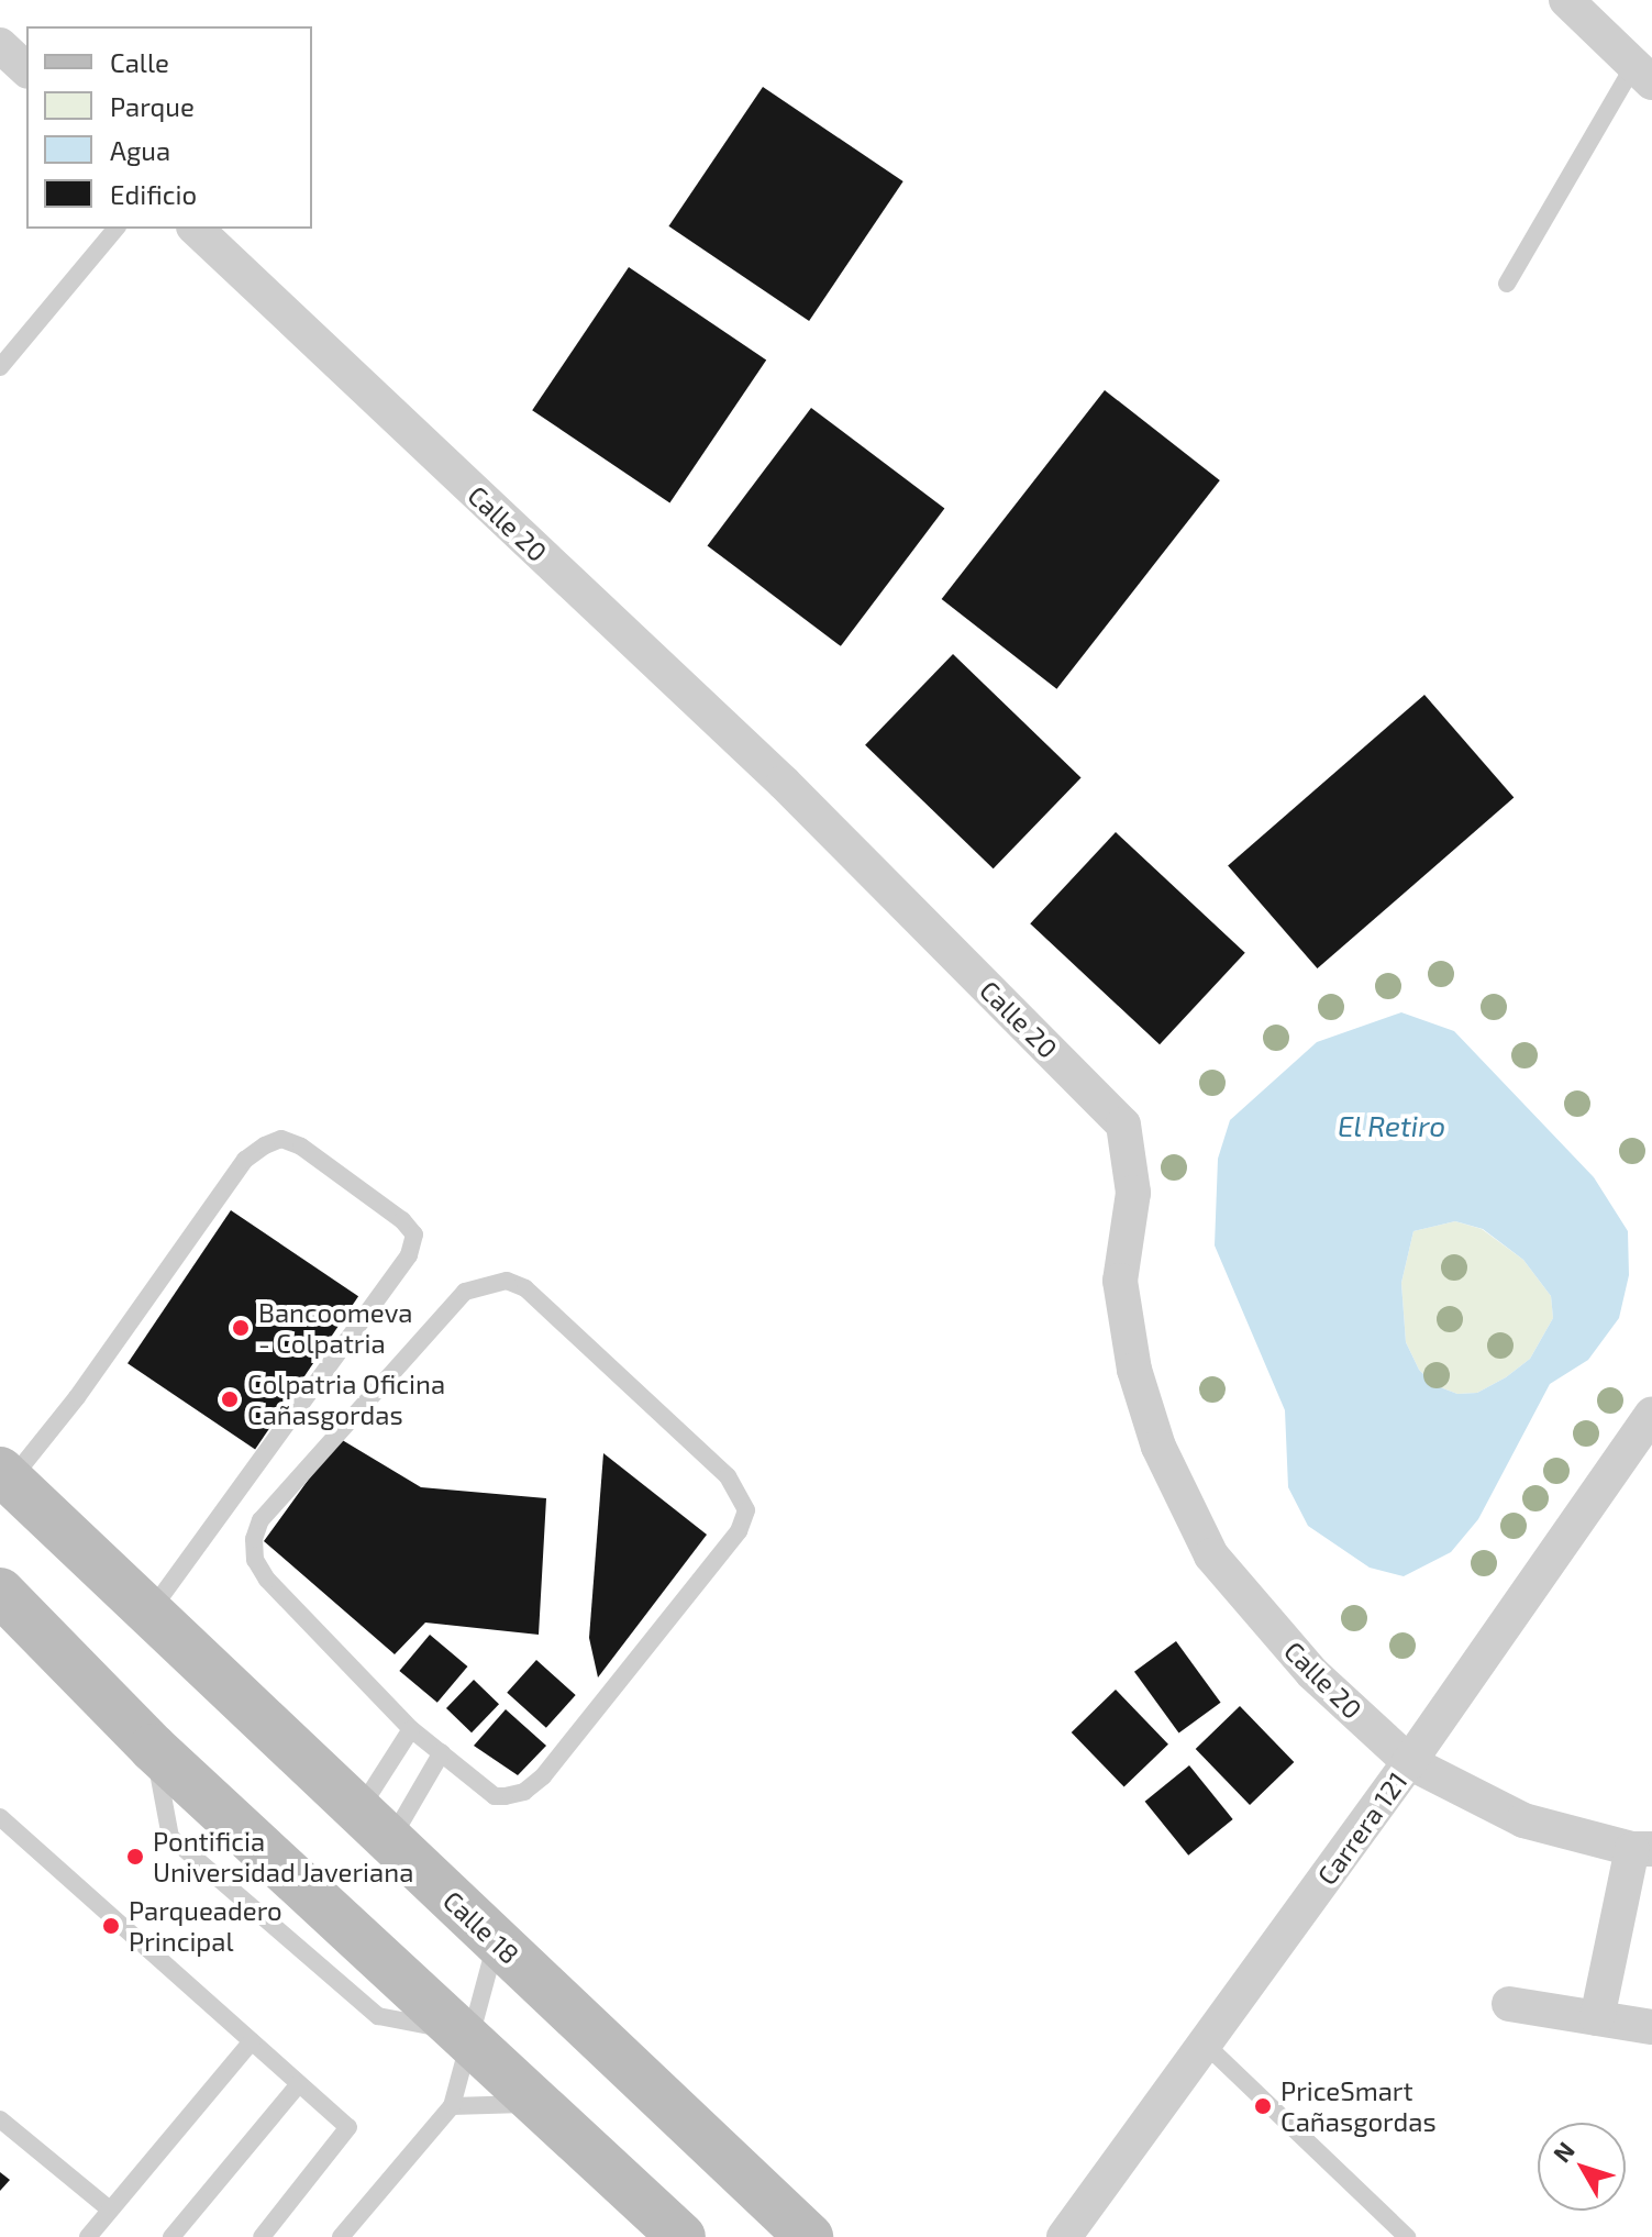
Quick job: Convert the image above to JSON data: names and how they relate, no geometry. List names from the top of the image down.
{
  "streets": {
    "main road": ["Calle 18"],
    "street": ["Calle 20", "Carrera 121"]
  },
  "crossings": [
    ["Calle 20", "Carrera 121"]
  ],
  "water": ["El Retiro"],
  "places": [
    "Bancoomeva - Colpatria",
    "Colpatria Oficina Cañasgordas",
    "Pontificia Universidad Javeriana",
    "Parqueadero Principal",
    "PriceSmart Cañasgordas"
  ],
  "legend": [
    "Calle",
    "Parque",
    "Agua",
    "Edificio"
  ],
  "north": "top left"
}
